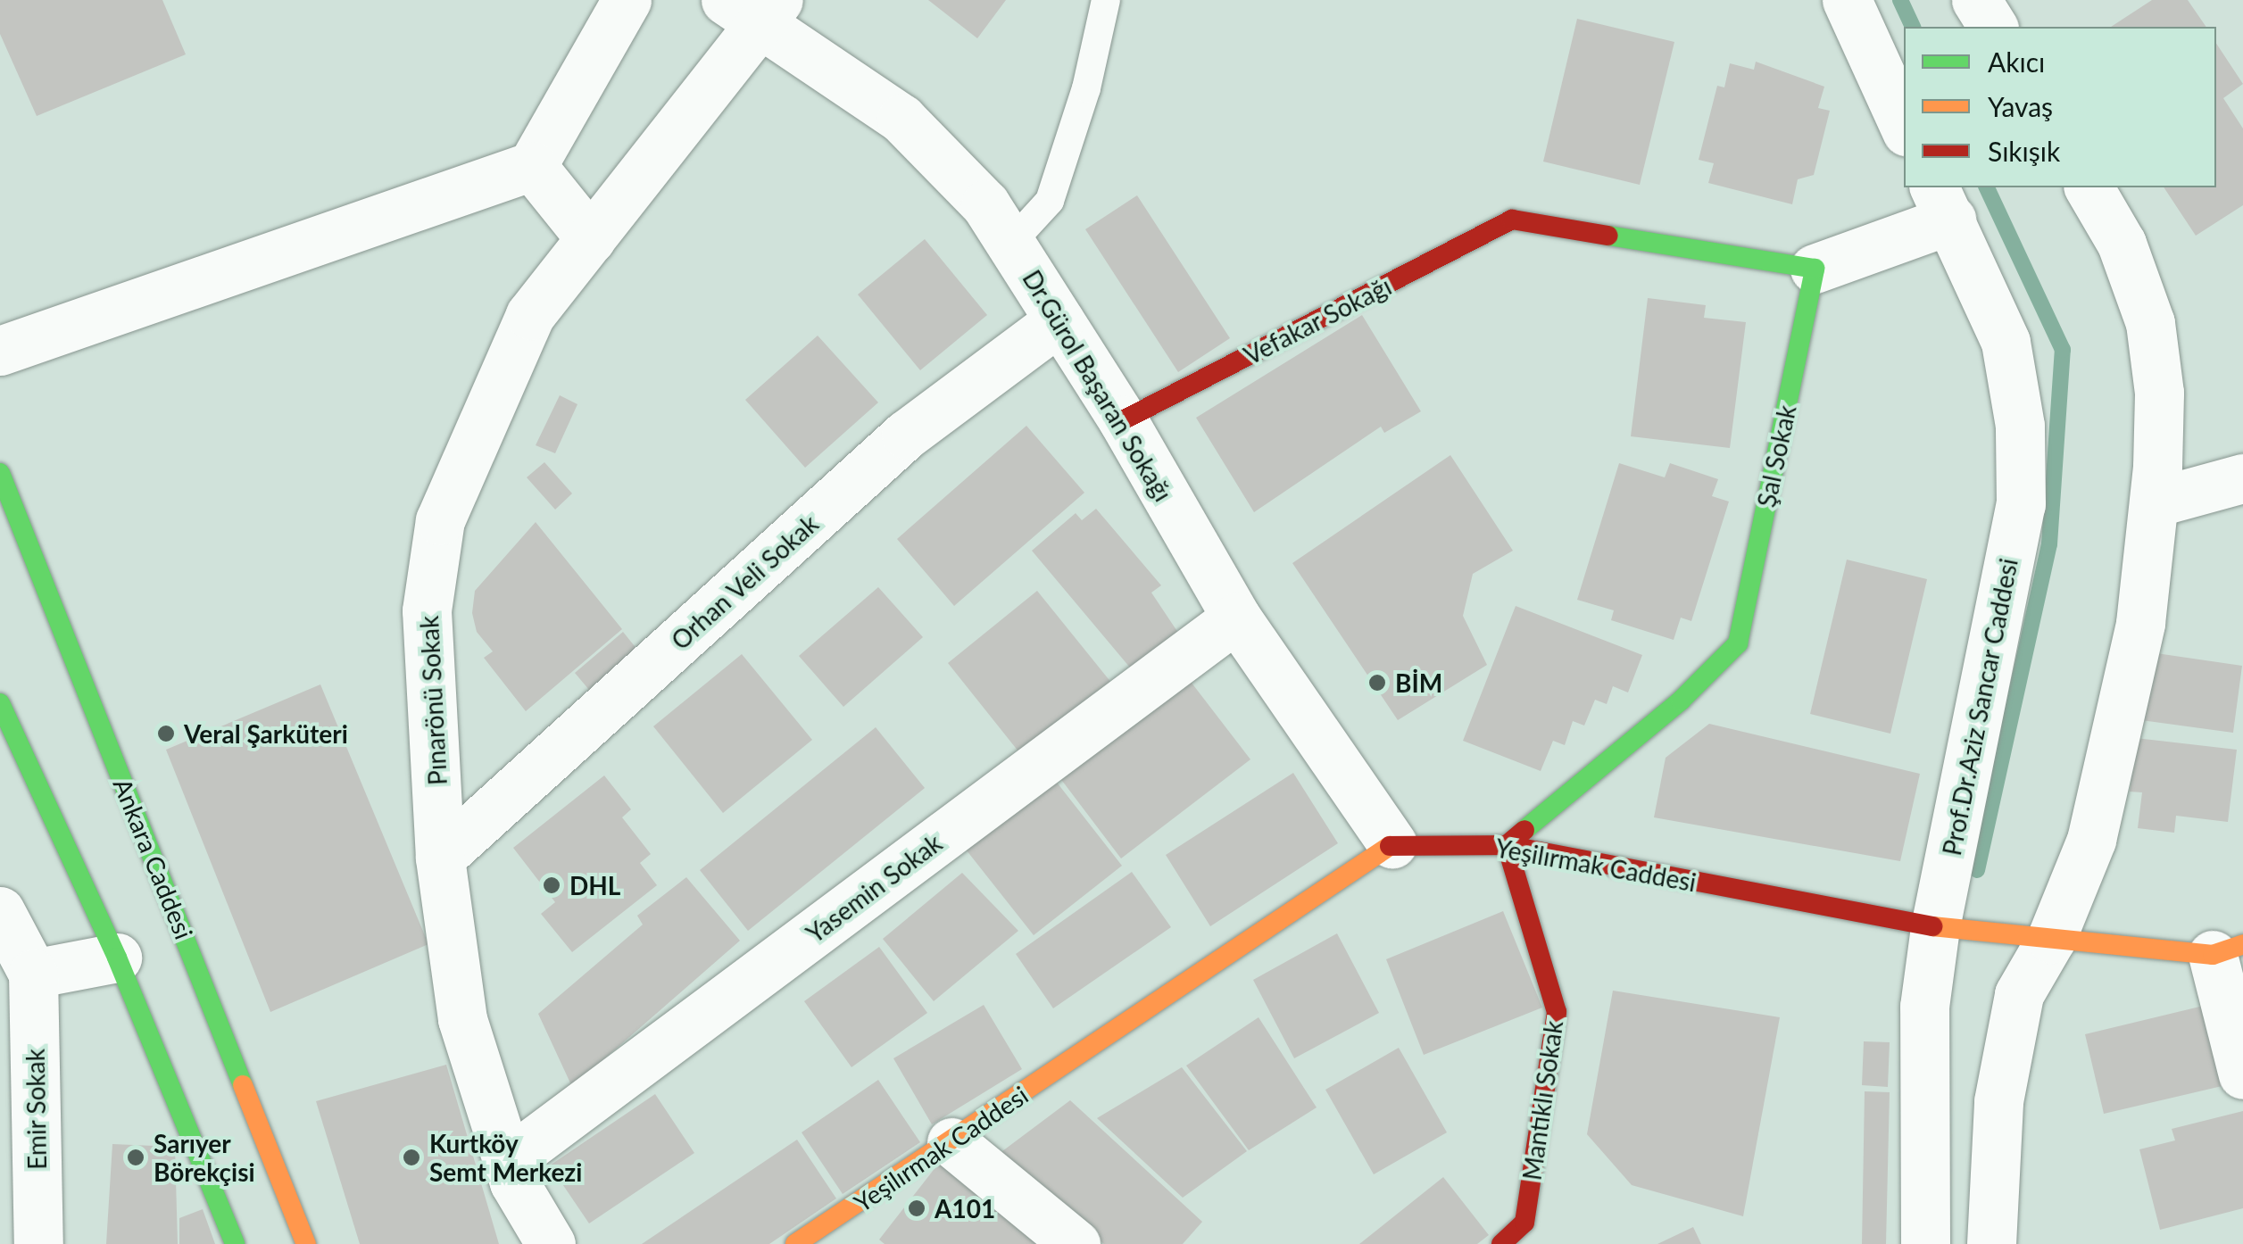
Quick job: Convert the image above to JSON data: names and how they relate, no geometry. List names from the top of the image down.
{
  "streets": {
    "street": [
      "Vefakar Sokağı",
      "Dr.Gürol Başaran Sokağı",
      "Şal Sokak",
      "Orhan Veli Sokak",
      "Pınarönü Sokak",
      "Prof.Dr.Aziz Sancar Caddesi",
      "Ankara Caddesi",
      "Yeşilırmak Caddesi",
      "Yasemin Sokak",
      "Mantıklı Sokak",
      "Emir Sokak"
    ]
  },
  "crossings": [
    ["Vefakar Sokağı", "Dr.Gürol Başaran Sokağı"],
    ["Vefakar Sokağı", "Şal Sokak"],
    ["Dr.Gürol Başaran Sokağı", "Orhan Veli Sokak"],
    ["Dr.Gürol Başaran Sokağı", "Pınarönü Sokak"],
    ["Dr.Gürol Başaran Sokağı", "Yeşilırmak Caddesi"],
    ["Dr.Gürol Başaran Sokağı", "Yasemin Sokak"],
    ["Şal Sokak", "Yeşilırmak Caddesi"],
    ["Şal Sokak", "Mantıklı Sokak"],
    ["Orhan Veli Sokak", "Pınarönü Sokak"],
    ["Pınarönü Sokak", "Yasemin Sokak"],
    ["Prof.Dr.Aziz Sancar Caddesi", "Yeşilırmak Caddesi"],
    ["Yeşilırmak Caddesi", "Mantıklı Sokak"]
  ],
  "places": [
    "BİM",
    "Veral Şarküteri",
    "DHL",
    "Sarıyer Börekçisi",
    "Kurtköy Semt Merkezi",
    "A101"
  ],
  "legend": ["Akıcı", "Yavaş", "Sıkışık"]
}
